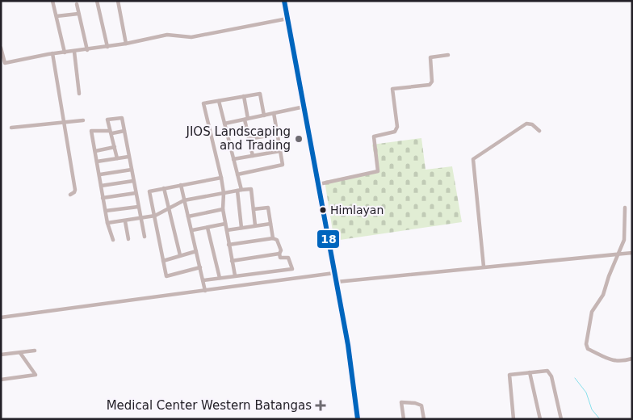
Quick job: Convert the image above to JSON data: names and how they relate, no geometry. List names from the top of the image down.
{
  "places": {
    "other": ["JIOS Landscaping and Trading", "Himlayan"],
    "health": ["Medical Center Western Batangas"]
  },
  "lines": ["transit line 18"]
}
